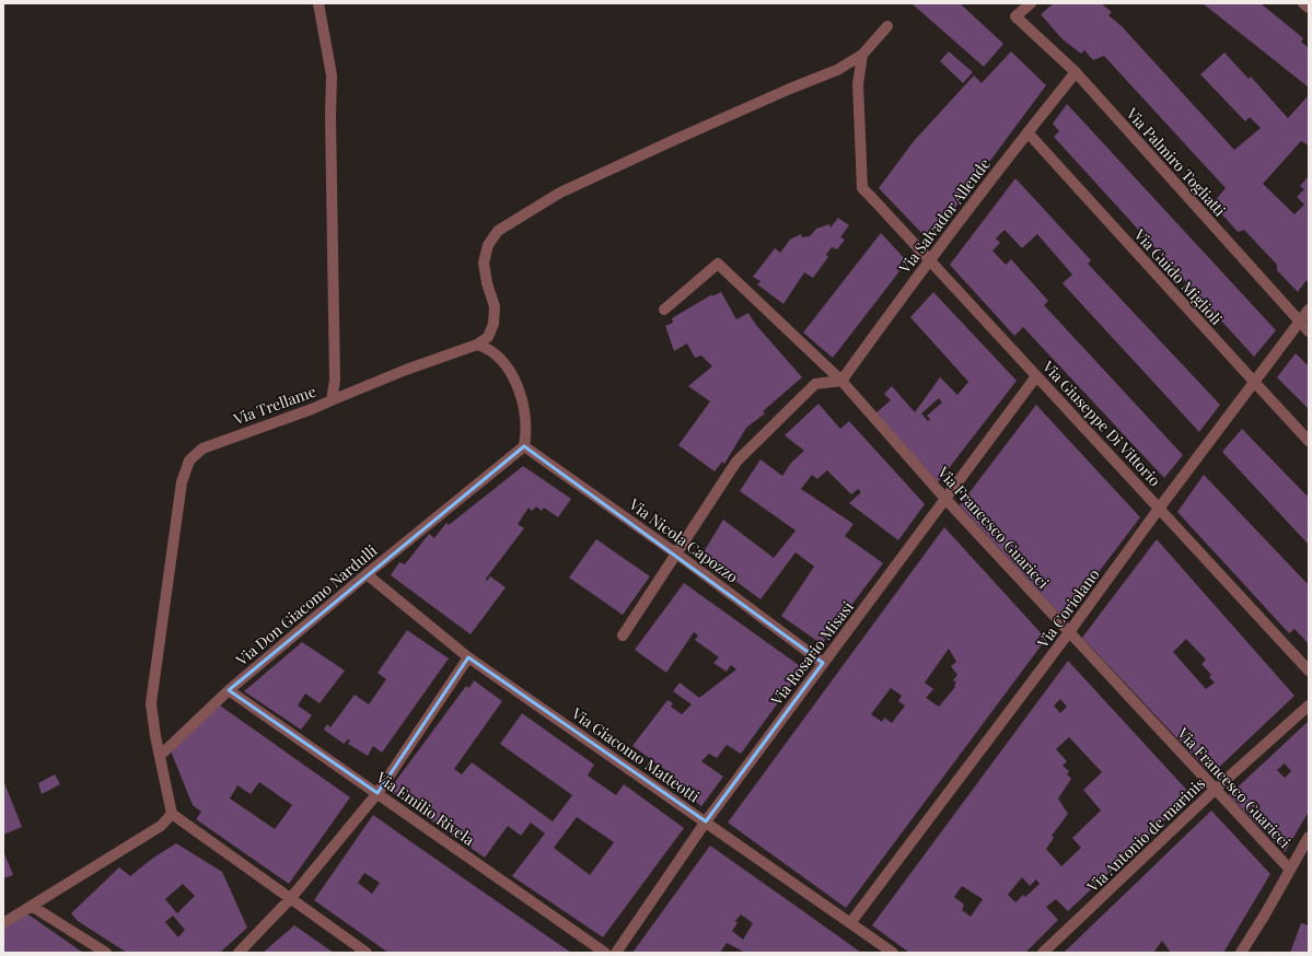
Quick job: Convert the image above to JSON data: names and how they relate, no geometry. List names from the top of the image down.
{
  "streets": {
    "street": [
      "Via Palmiro Togliatti",
      "Via Salvador Allende",
      "Via Guido Miglioli",
      "Via Trellame",
      "Via Giuseppe Di Vittorio",
      "Via Francesco Guaricci",
      "Via Nicola Capozzo",
      "Via Don Giacomo Nardulli",
      "Via Coriolano",
      "Via Rosario Misasi",
      "Via Giacomo Matteotti",
      "Via Emilio Rivela",
      "Via Antonio de marinis"
    ]
  },
  "crossings": [
    ["Via Palmiro Togliatti", "Via Salvador Allende"],
    ["Via Palmiro Togliatti", "Via Coriolano"],
    ["Via Salvador Allende", "Via Guido Miglioli"],
    ["Via Salvador Allende", "Via Giuseppe Di Vittorio"],
    ["Via Salvador Allende", "Via Francesco Guaricci"],
    ["Via Guido Miglioli", "Via Coriolano"],
    ["Via Trellame", "Via Don Giacomo Nardulli"],
    ["Via Giuseppe Di Vittorio", "Via Coriolano"],
    ["Via Giuseppe Di Vittorio", "Via Rosario Misasi"],
    ["Via Francesco Guaricci", "Via Coriolano"],
    ["Via Francesco Guaricci", "Via Rosario Misasi"],
    ["Via Francesco Guaricci", "Via Antonio de marinis"],
    ["Via Nicola Capozzo", "Via Don Giacomo Nardulli"],
    ["Via Nicola Capozzo", "Via Rosario Misasi"],
    ["Via Don Giacomo Nardulli", "Via Giacomo Matteotti"],
    ["Via Don Giacomo Nardulli", "Via Emilio Rivela"],
    ["Via Coriolano", "Via Giacomo Matteotti"],
    ["Via Rosario Misasi", "Via Giacomo Matteotti"]
  ]
}
